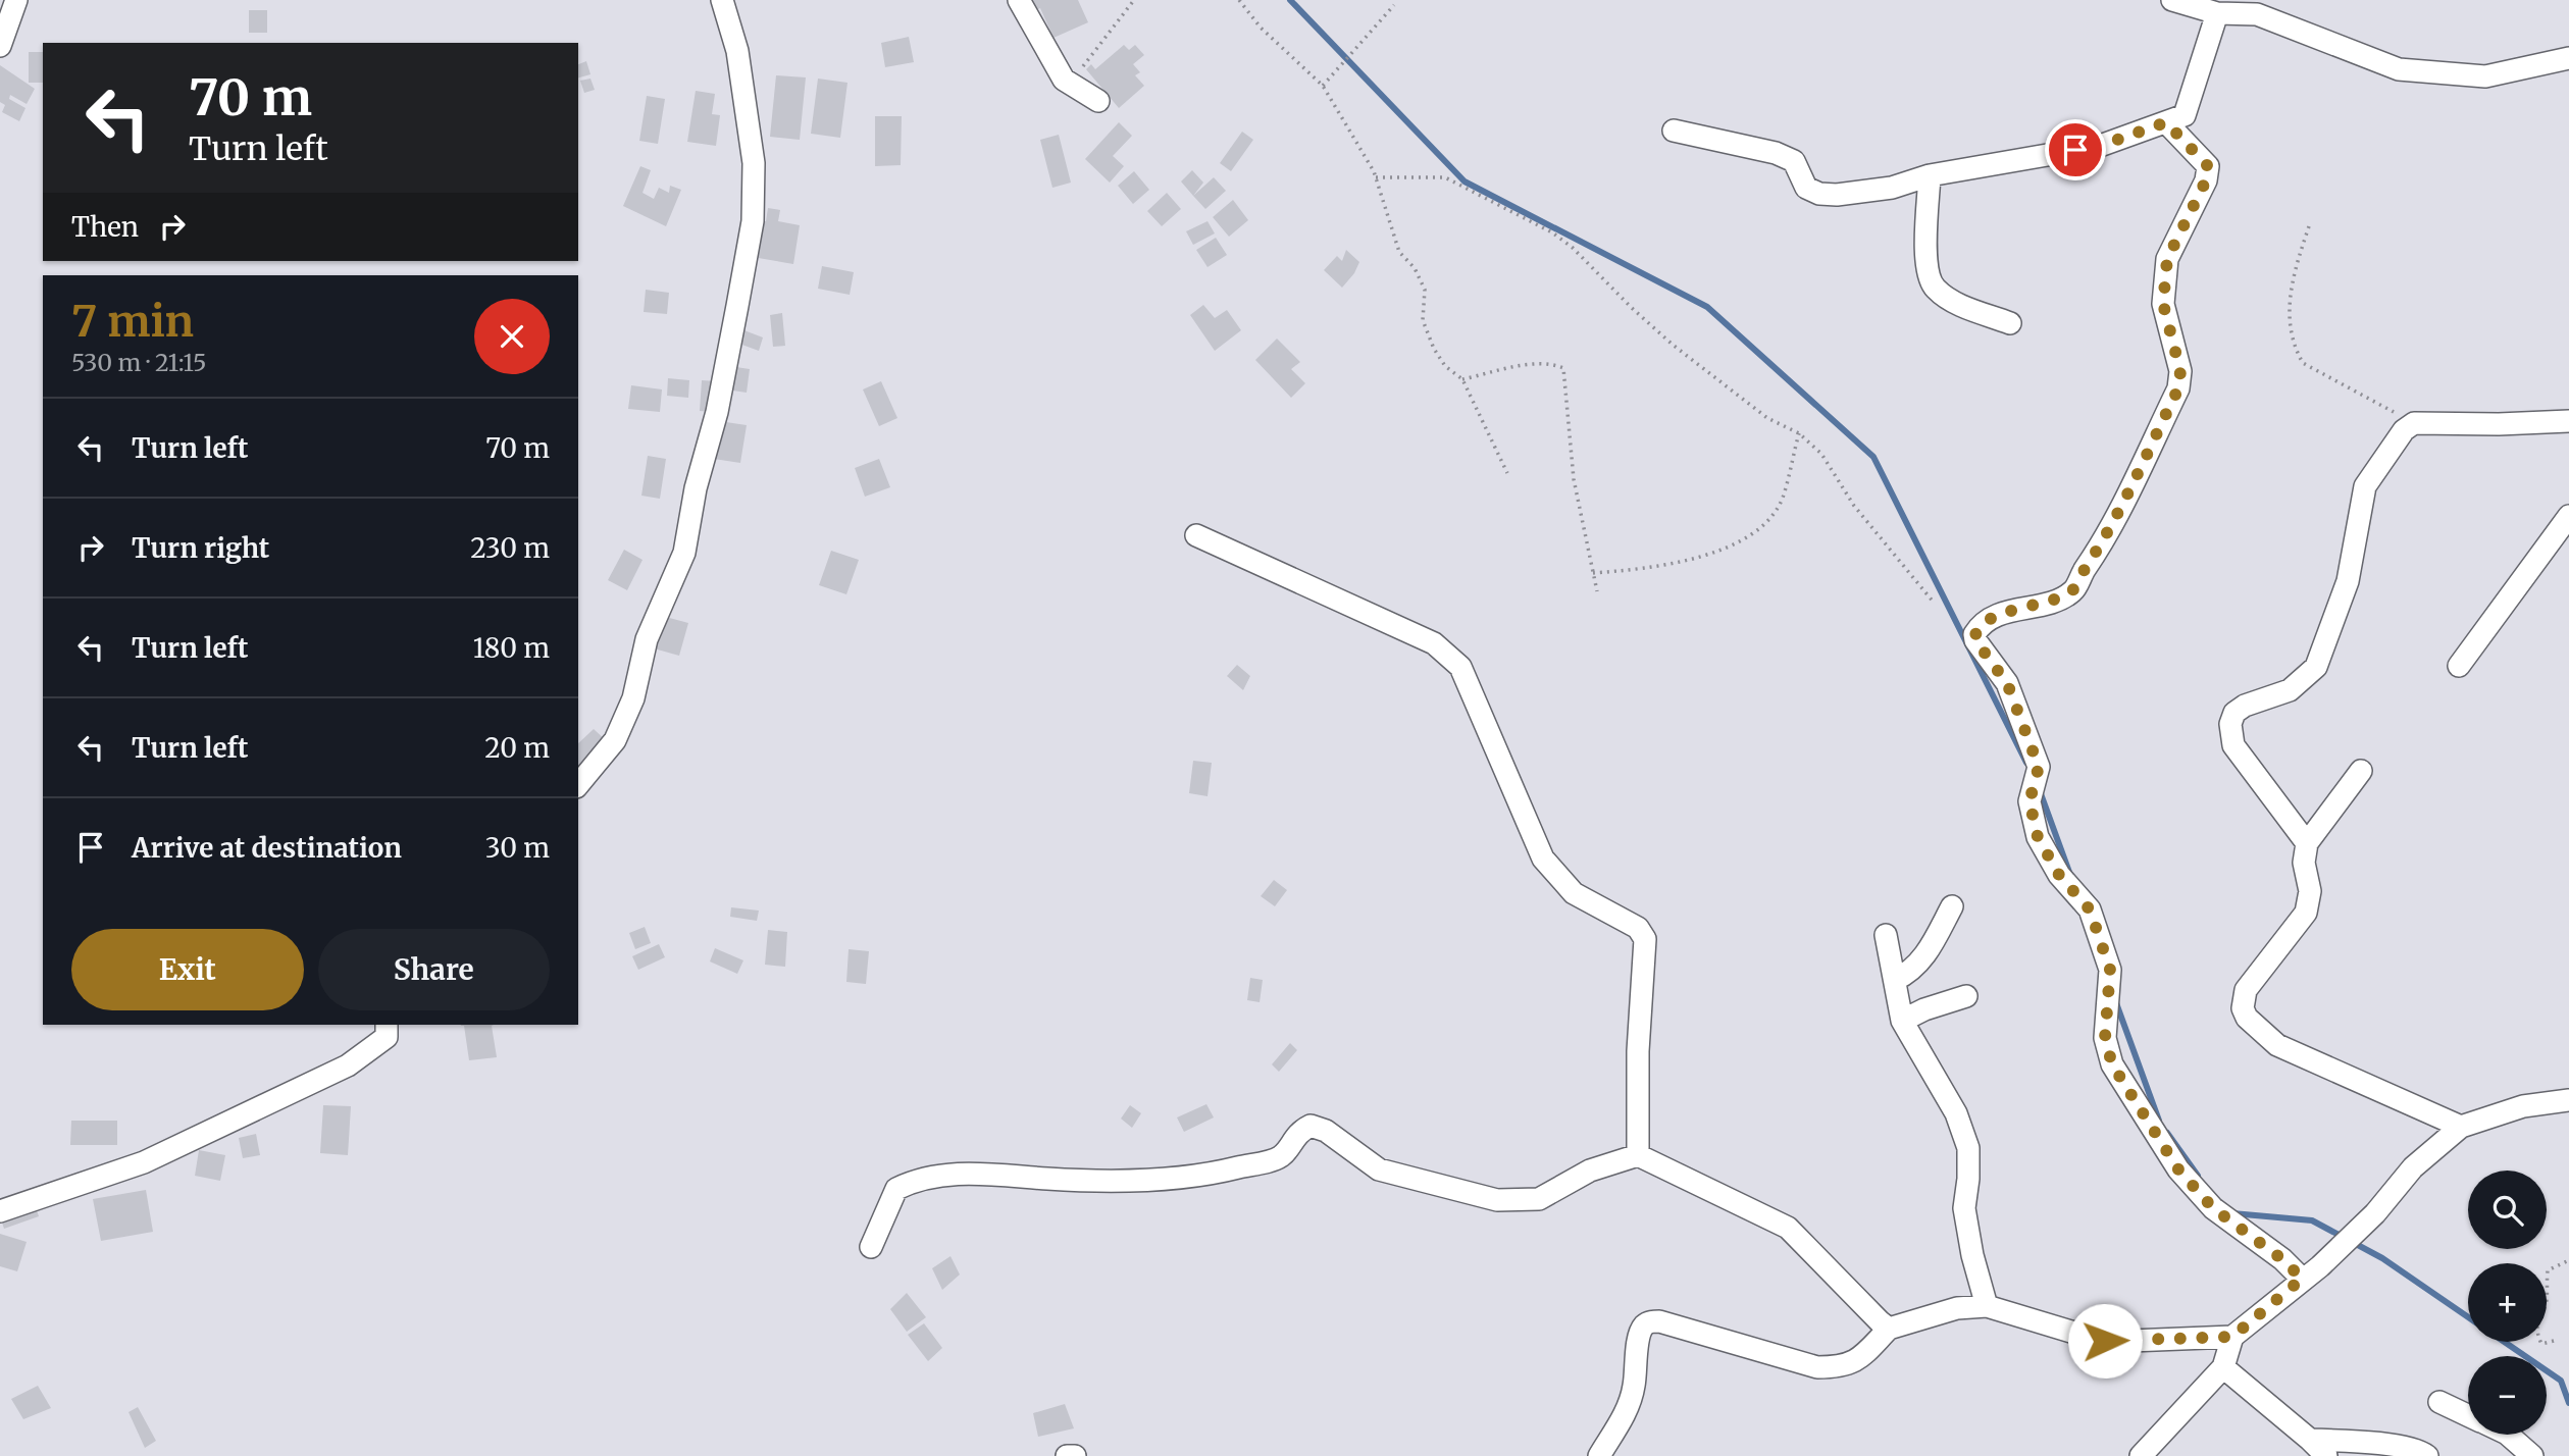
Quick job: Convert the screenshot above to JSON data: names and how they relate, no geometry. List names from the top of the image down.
{
  "page": {
    "turn": ["70 m", "Turn left"],
    "then": "Then",
    "heading": ["7 min", "530 m · 21:15"],
    "list": [
      {
        "name": "Turn left",
        "value": "70 m"
      },
      {
        "name": "Turn right",
        "value": "230 m"
      },
      {
        "name": "Turn left",
        "value": "180 m"
      },
      {
        "name": "Turn left",
        "value": "20 m"
      },
      {
        "name": "Arrive at destination",
        "value": "30 m"
      }
    ],
    "buttons": ["Exit", "Share"],
    "map_buttons": ["+", "−"]
  }
}
